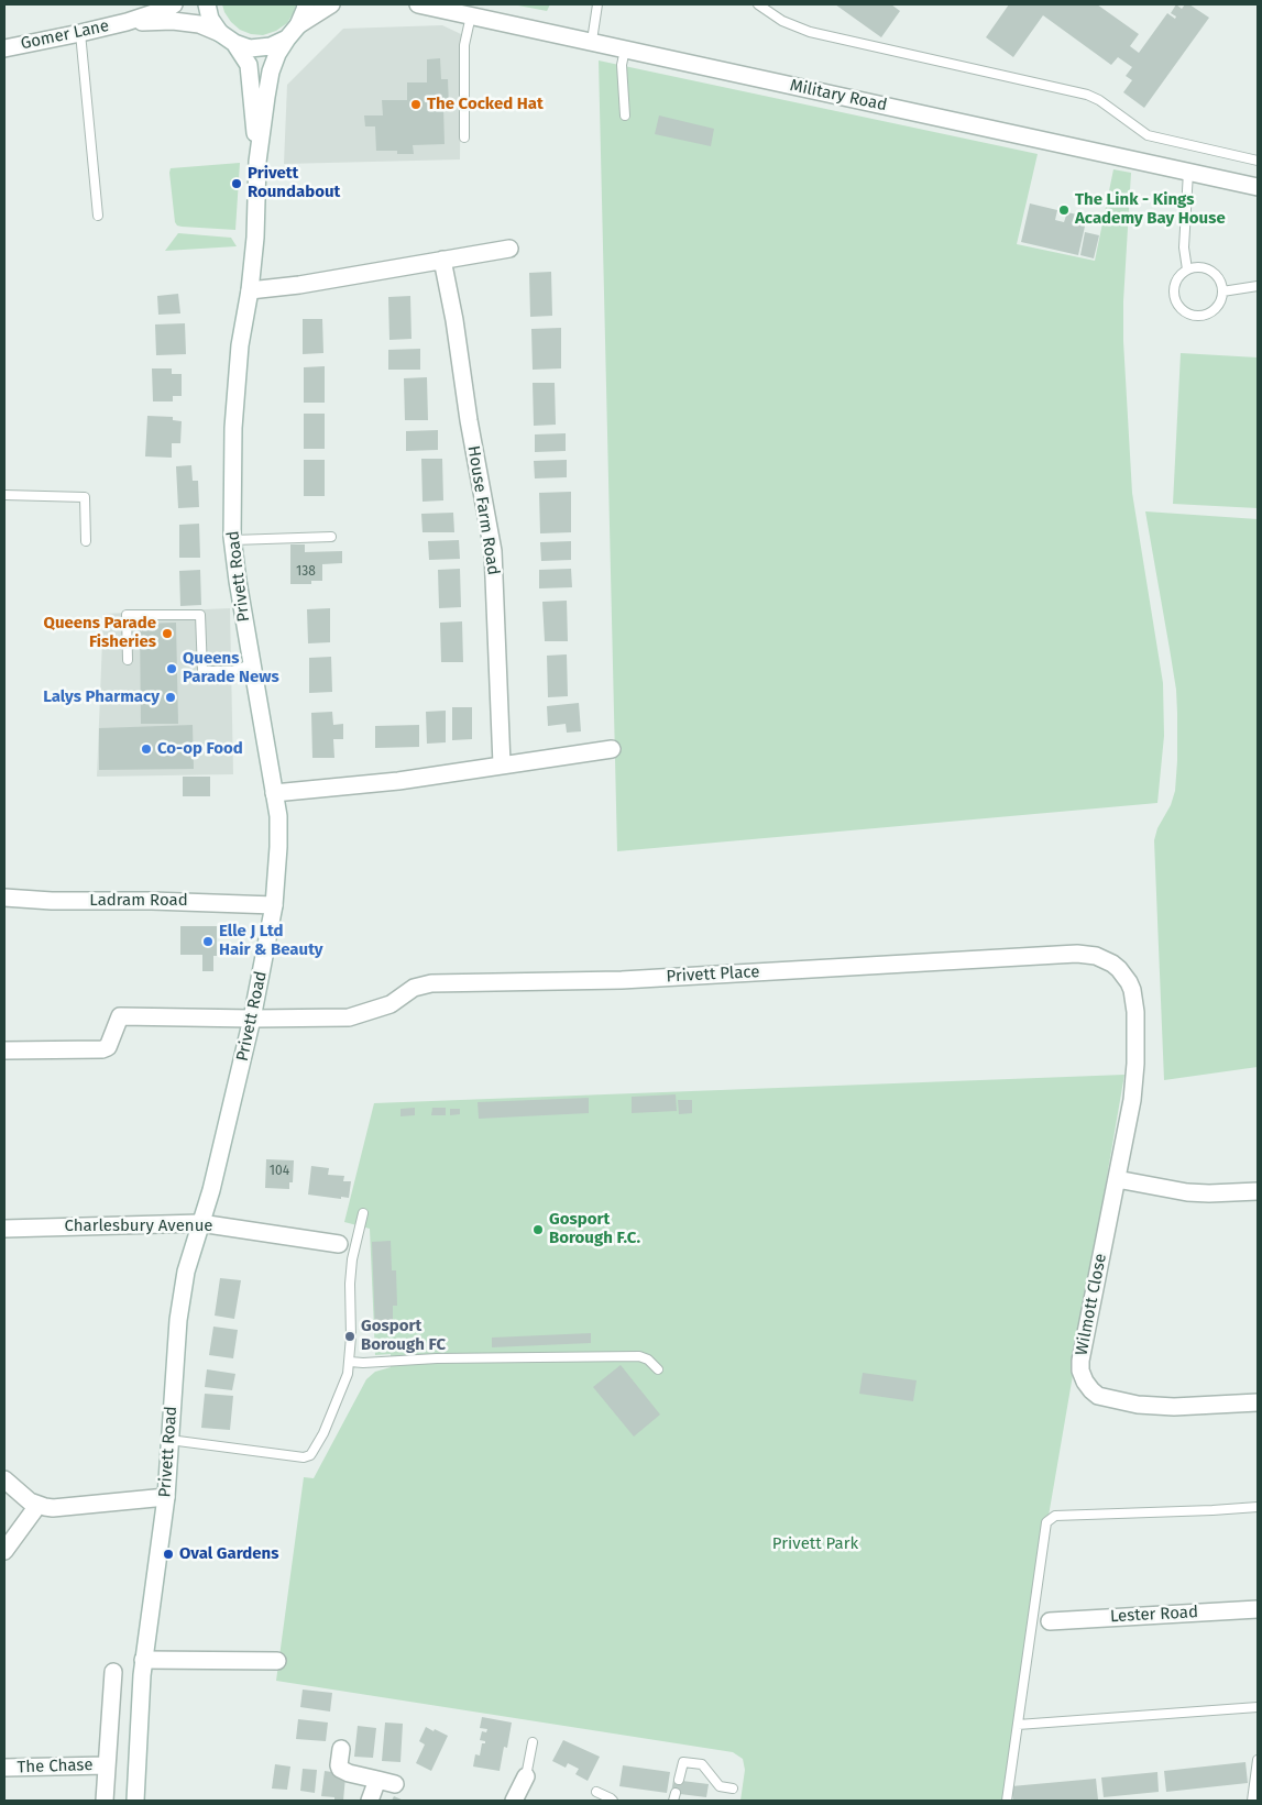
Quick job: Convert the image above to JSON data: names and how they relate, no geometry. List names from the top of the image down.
{
  "streets": {
    "street": [
      "Gomer Lane",
      "Military Road",
      "House Farm Road",
      "Privett Road",
      "Ladram Road",
      "Privett Place",
      "Charlesbury Avenue",
      "Wilmott Close",
      "Lester Road",
      "The Chase"
    ]
  },
  "crossings": [
    ["Privett Road", "Ladram Road"],
    ["Privett Road", "Privett Place"],
    ["Privett Road", "Charlesbury Avenue"],
    ["Privett Place", "Wilmott Close"]
  ],
  "parks": ["Privett Park"],
  "places": [
    "The Cocked Hat",
    "Privett Roundabout",
    "The Link - Kings Academy Bay House",
    "Queens Parade Fisheries",
    "Queens Parade News",
    "Lalys Pharmacy",
    "Co-op Food",
    "Elle J Ltd Hair & Beauty",
    "Gosport Borough F.C.",
    "Gosport Borough FC",
    "Oval Gardens"
  ],
  "house_numbers": ["138", "104"]
}
